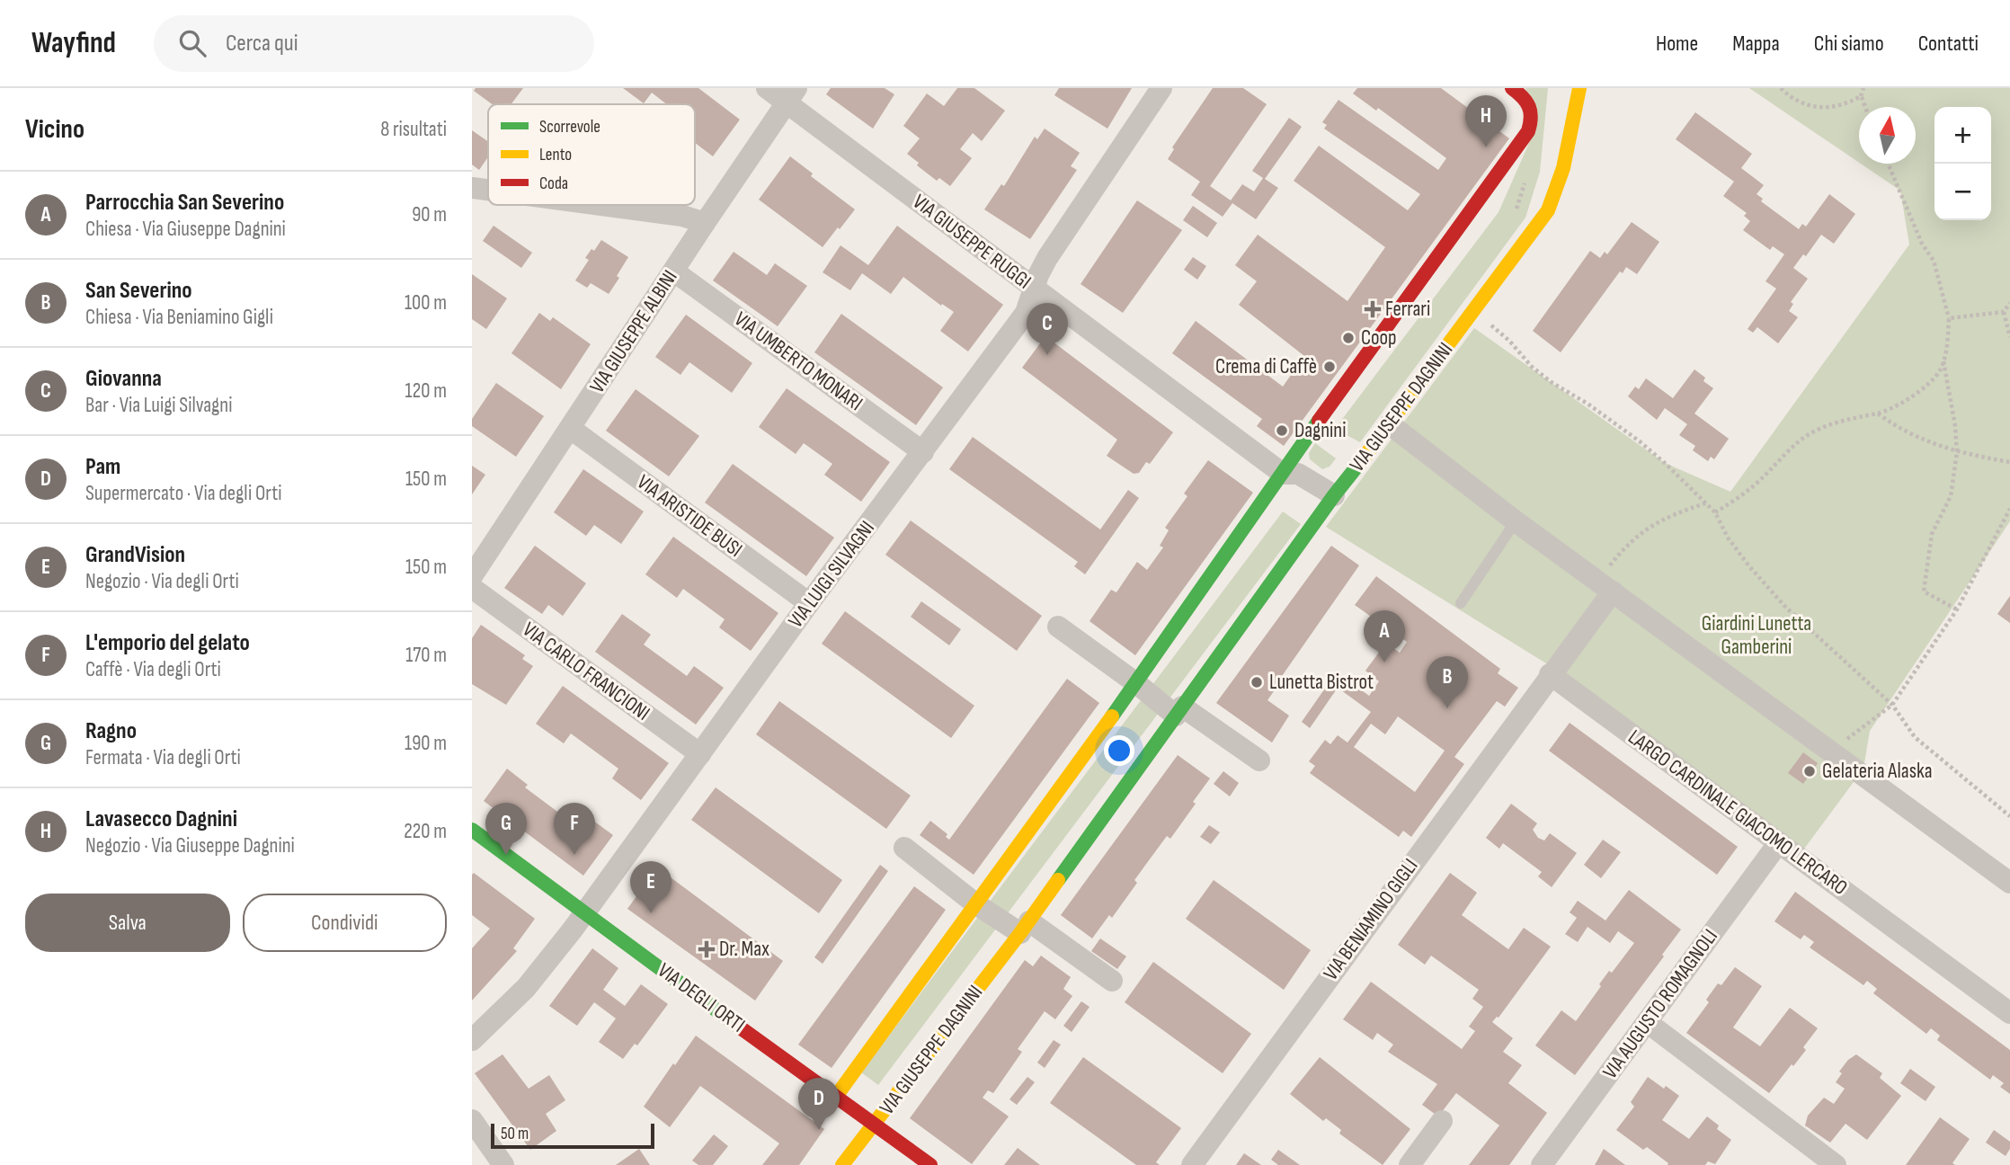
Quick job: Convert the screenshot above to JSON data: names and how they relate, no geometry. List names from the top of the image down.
{
  "streets": {
    "street": [
      "VIA GIUSEPPE RUGGI",
      "VIA GIUSEPPE ALBINI",
      "VIA UMBERTO MONARI",
      "VIA GIUSEPPE DAGNINI",
      "VIA ARISTIDE BUSI",
      "VIA LUIGI SILVAGNI",
      "VIA CARLO FRANCIONI",
      "LARGO CARDINALE GIACOMO LERCARO",
      "VIA BENIAMINO GIGLI",
      "VIA DEGLI ORTI",
      "VIA AUGUSTO ROMAGNOLI"
    ]
  },
  "crossings": [
    ["VIA GIUSEPPE RUGGI", "VIA GIUSEPPE ALBINI"],
    ["VIA GIUSEPPE RUGGI", "VIA GIUSEPPE DAGNINI"],
    ["VIA GIUSEPPE RUGGI", "VIA LUIGI SILVAGNI"],
    ["VIA GIUSEPPE ALBINI", "VIA UMBERTO MONARI"],
    ["VIA GIUSEPPE ALBINI", "VIA ARISTIDE BUSI"],
    ["VIA UMBERTO MONARI", "VIA LUIGI SILVAGNI"],
    ["VIA GIUSEPPE DAGNINI", "VIA DEGLI ORTI"],
    ["VIA ARISTIDE BUSI", "VIA LUIGI SILVAGNI"],
    ["VIA LUIGI SILVAGNI", "VIA CARLO FRANCIONI"],
    ["VIA LUIGI SILVAGNI", "VIA DEGLI ORTI"],
    ["LARGO CARDINALE GIACOMO LERCARO", "VIA BENIAMINO GIGLI"],
    ["LARGO CARDINALE GIACOMO LERCARO", "VIA AUGUSTO ROMAGNOLI"]
  ],
  "parks": ["Giardini Lunetta Gamberini"],
  "places": {
    "health": ["Ferrari", "Dr. Max"],
    "other": [
      "Coop",
      "Crema di Caffè",
      "Dagnini",
      "Lunetta Bistrot",
      "Gelateria Alaska"
    ]
  },
  "legend": ["Scorrevole", "Lento", "Coda"],
  "scale_bar": "50 m",
  "north": "top",
  "page": {
    "header": "Wayfind",
    "search": "Cerca qui",
    "nav": [
      "Home",
      "Mappa",
      "Chi siamo",
      "Contatti"
    ],
    "heading": ["Vicino", "8 risultati"],
    "pins": [
      "H",
      "C",
      "A",
      "B",
      "F",
      "G",
      "E",
      "D"
    ],
    "map_buttons": ["+", "−"],
    "list": [
      {
        "mark": "A",
        "name": "Parrocchia San Severino",
        "note": "Chiesa · Via Giuseppe Dagnini",
        "value": "90 m"
      },
      {
        "mark": "B",
        "name": "San Severino",
        "note": "Chiesa · Via Beniamino Gigli",
        "value": "100 m"
      },
      {
        "mark": "C",
        "name": "Giovanna",
        "note": "Bar · Via Luigi Silvagni",
        "value": "120 m"
      },
      {
        "mark": "D",
        "name": "Pam",
        "note": "Supermercato · Via degli Orti",
        "value": "150 m"
      },
      {
        "mark": "E",
        "name": "GrandVision",
        "note": "Negozio · Via degli Orti",
        "value": "150 m"
      },
      {
        "mark": "F",
        "name": "L'emporio del gelato",
        "note": "Caffè · Via degli Orti",
        "value": "170 m"
      },
      {
        "mark": "G",
        "name": "Ragno",
        "note": "Fermata · Via degli Orti",
        "value": "190 m"
      },
      {
        "mark": "H",
        "name": "Lavasecco Dagnini",
        "note": "Negozio · Via Giuseppe Dagnini",
        "value": "220 m"
      }
    ],
    "buttons": ["Salva", "Condividi"],
    "scale": "50 m"
  }
}
